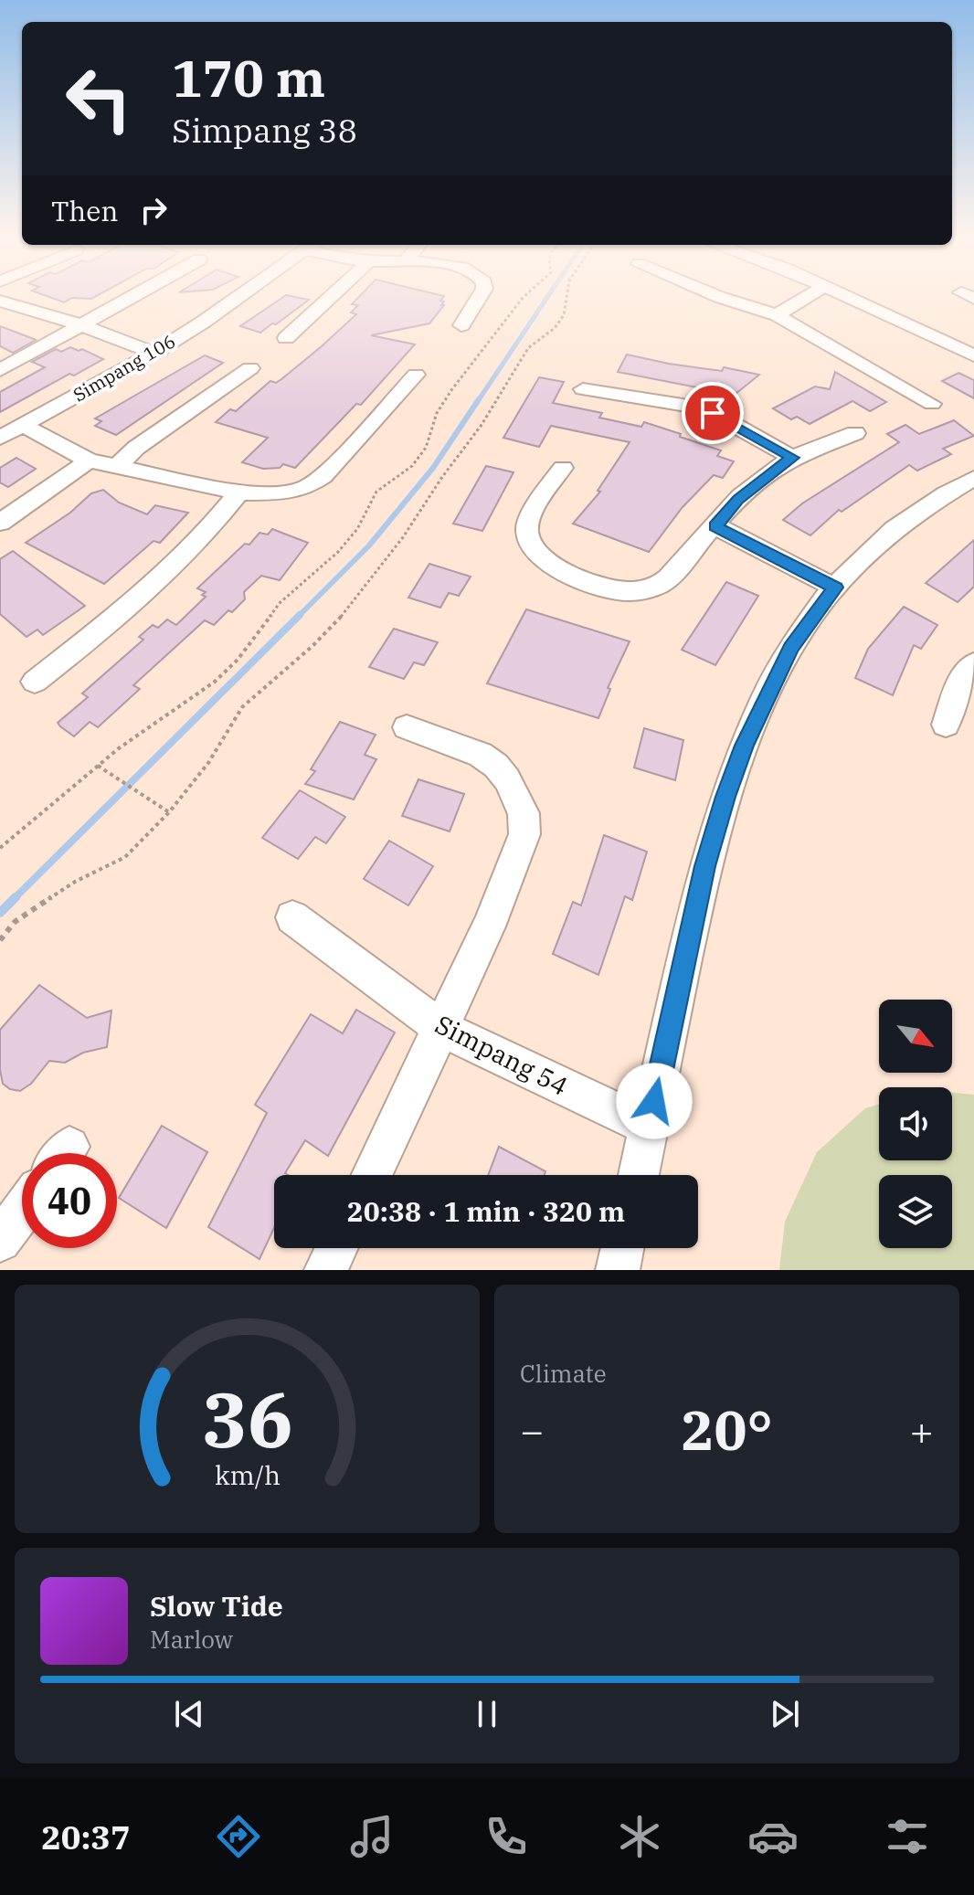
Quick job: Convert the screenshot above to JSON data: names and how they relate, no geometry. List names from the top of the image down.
{
  "streets": {
    "street": ["Simpang 106", "Simpang 54"]
  },
  "north": "bottom right",
  "page": {
    "turn": ["170 m", "Simpang 38"],
    "then": "Then",
    "limit": "40",
    "trip": "20:38 · 1 min · 320 m",
    "tile": "Climate",
    "heat": ["−", "20°", "+"],
    "song": ["Slow Tide", "Marlow"],
    "tabs": "20:37",
    "gauge": ["36", "km/h"]
  }
}
